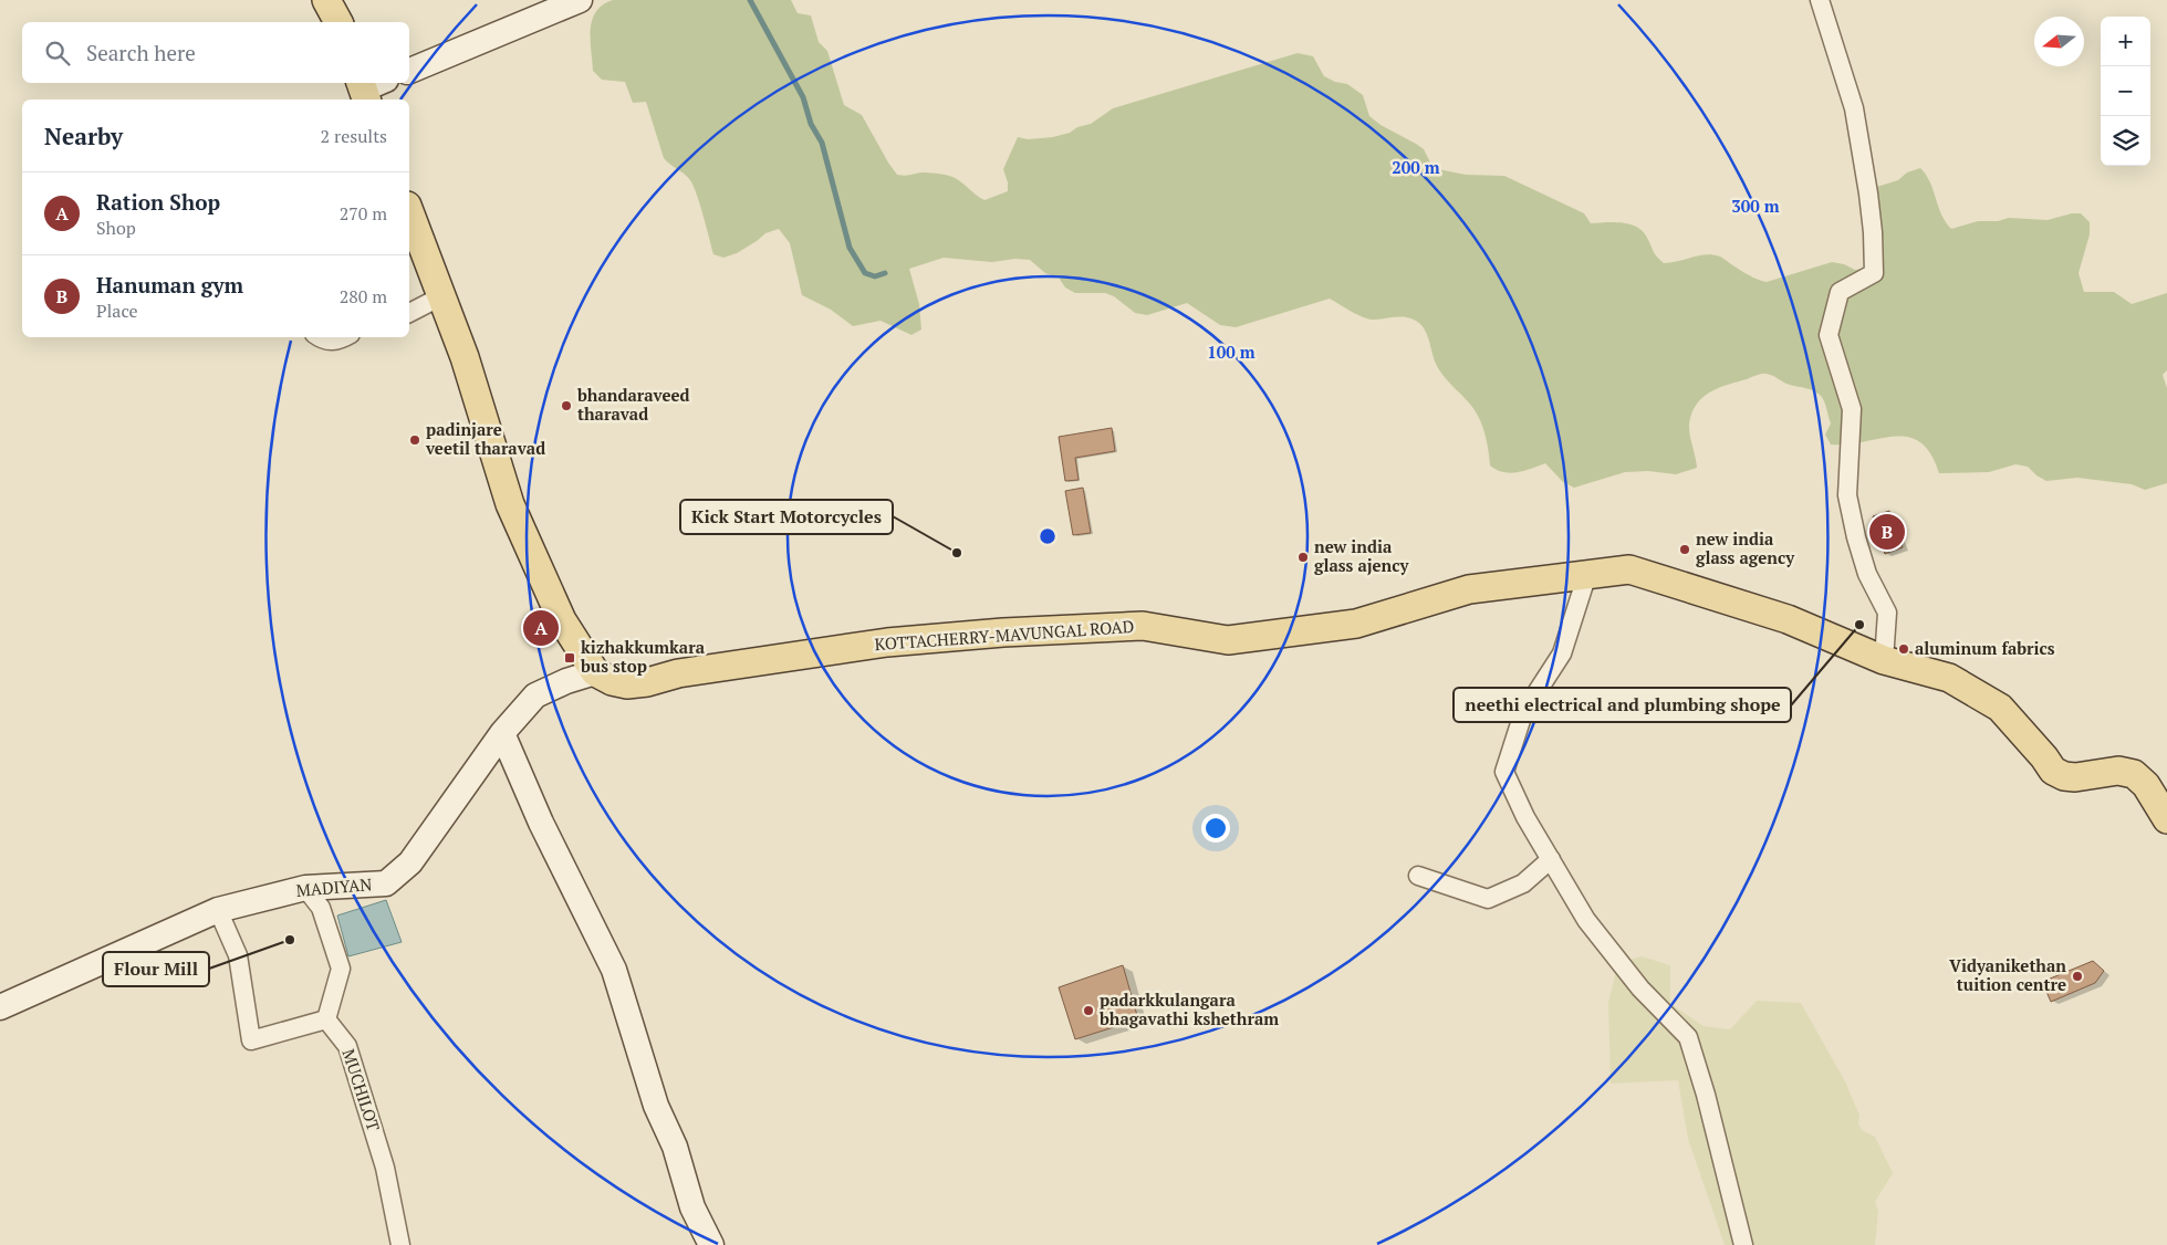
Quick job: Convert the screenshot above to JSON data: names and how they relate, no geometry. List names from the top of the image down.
{
  "streets": {
    "main road": ["KOTTACHERRY-MAVUNGAL ROAD"],
    "street": ["MADIYAN", "MUCHILOT"]
  },
  "crossings": [
    ["KOTTACHERRY-MAVUNGAL ROAD", "MADIYAN"]
  ],
  "places": {
    "other": [
      "bhandaraveed tharavad",
      "padinjare veetil tharavad",
      "new india glass agency",
      "Kick Start Motorcycles",
      "new india glass ajency",
      "neethi electrical and plumbing shope",
      "aluminum fabrics",
      "Flour Mill",
      "Vidyanikethan tuition centre",
      "padarkkulangara bhagavathi kshethram"
    ],
    "transit": ["kizhakkumkara bus stop"]
  },
  "north": "left",
  "page": {
    "map_buttons": ["+", "−"],
    "search": "Search here",
    "heading": ["Nearby", "2 results"],
    "list": [
      {
        "mark": "A",
        "name": "Ration Shop",
        "note": "Shop",
        "value": "270 m"
      },
      {
        "mark": "B",
        "name": "Hanuman gym",
        "note": "Place",
        "value": "280 m"
      }
    ],
    "pins": ["B", "A"]
  },
  "rings": ["200 m", "300 m", "100 m"]
}
